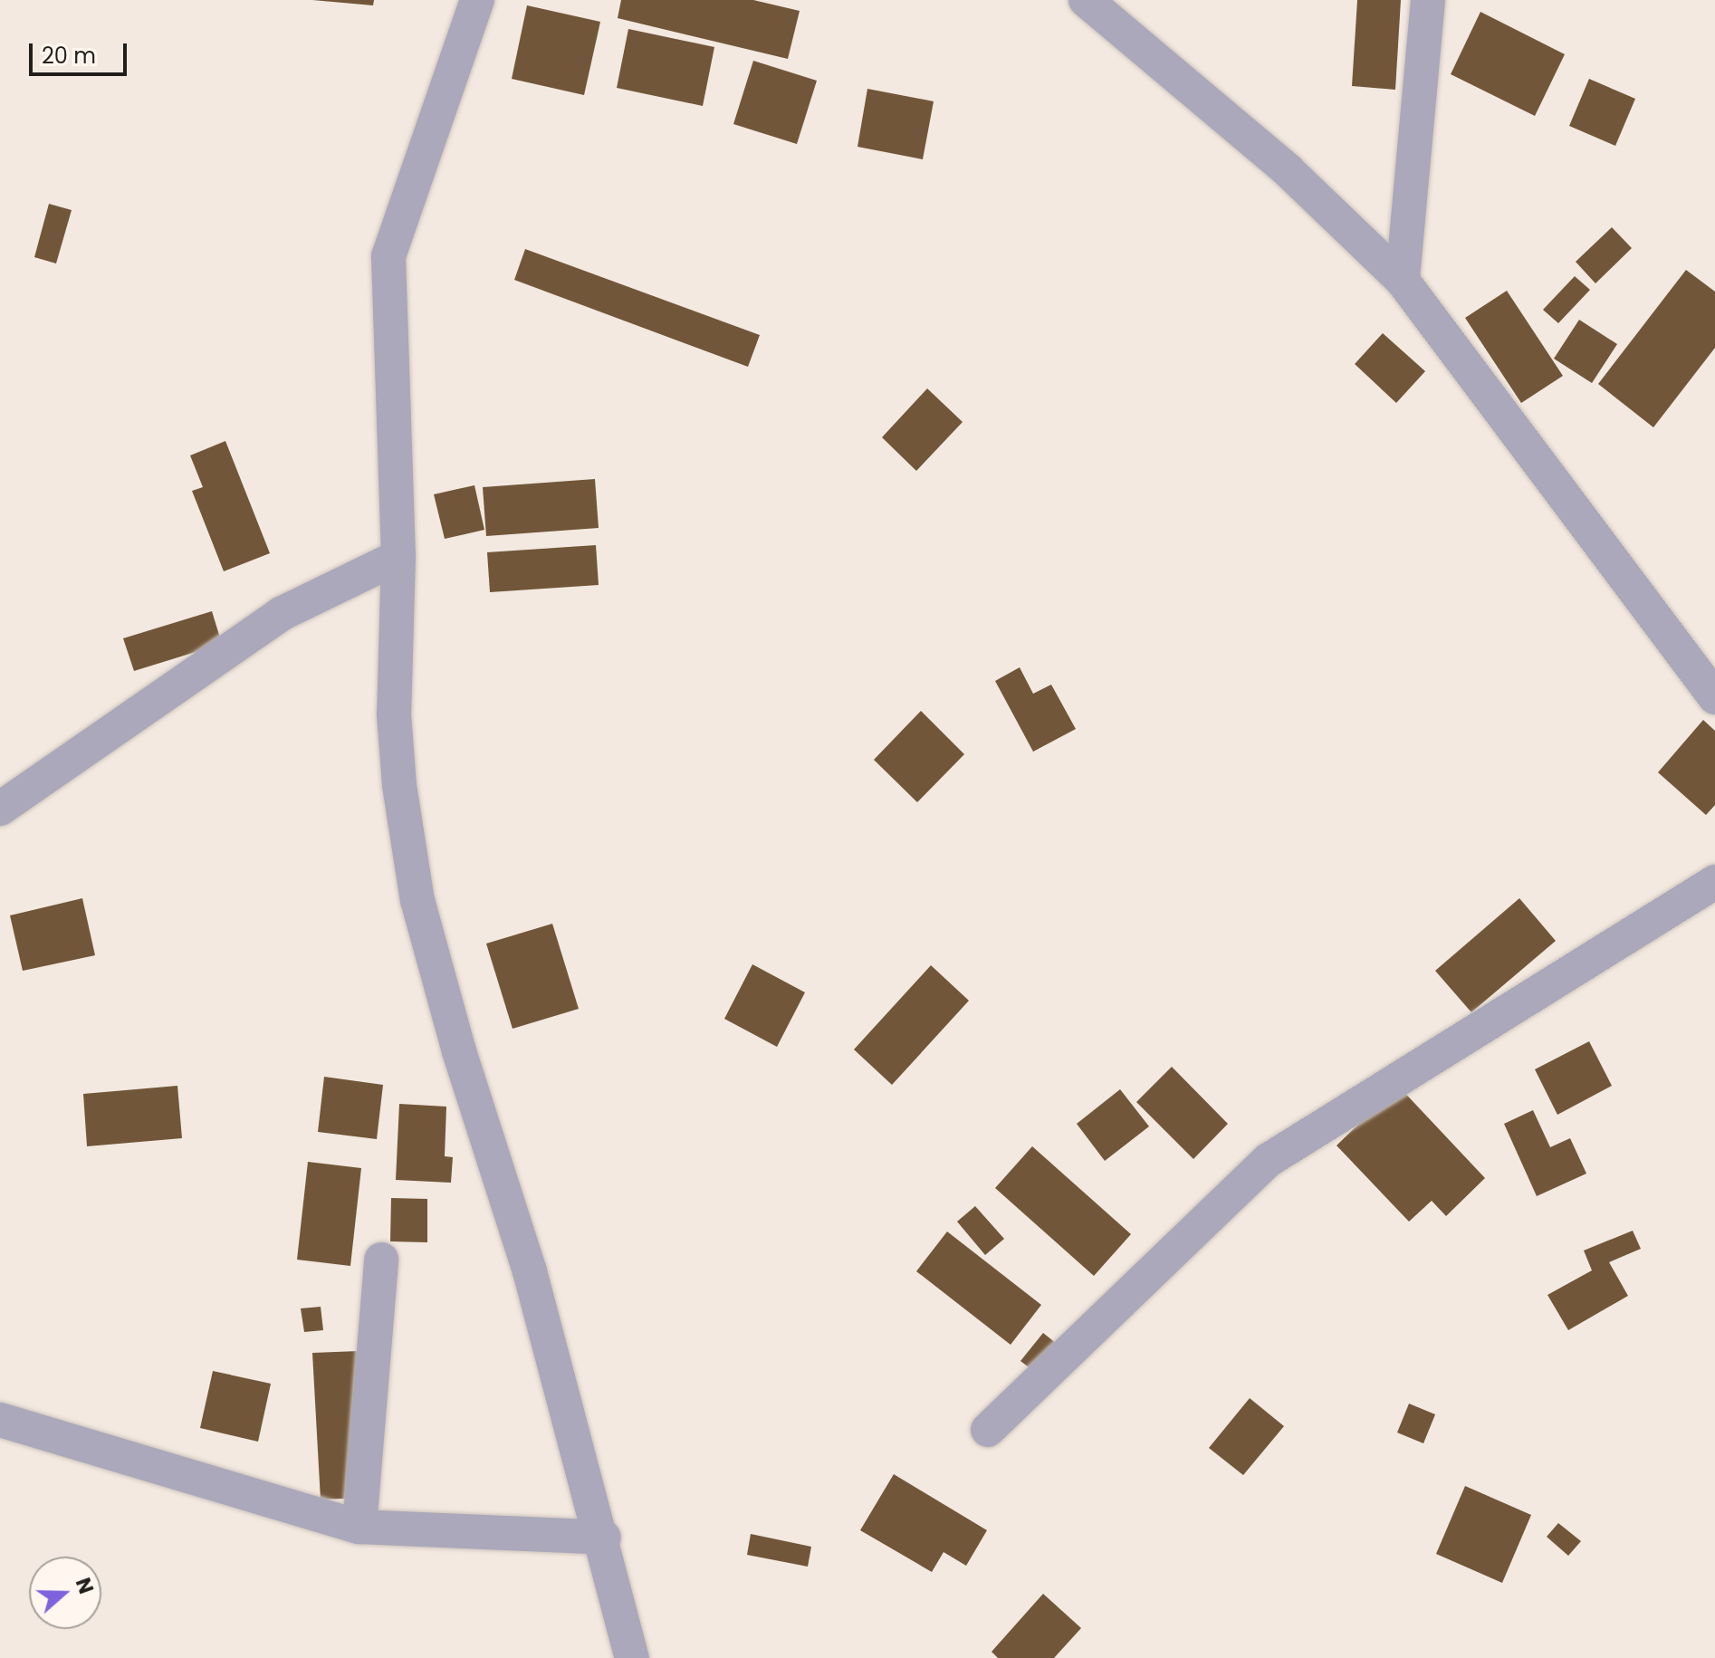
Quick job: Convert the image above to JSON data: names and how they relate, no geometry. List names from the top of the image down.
{
  "scale_bar": "20 m",
  "north": "right"
}
